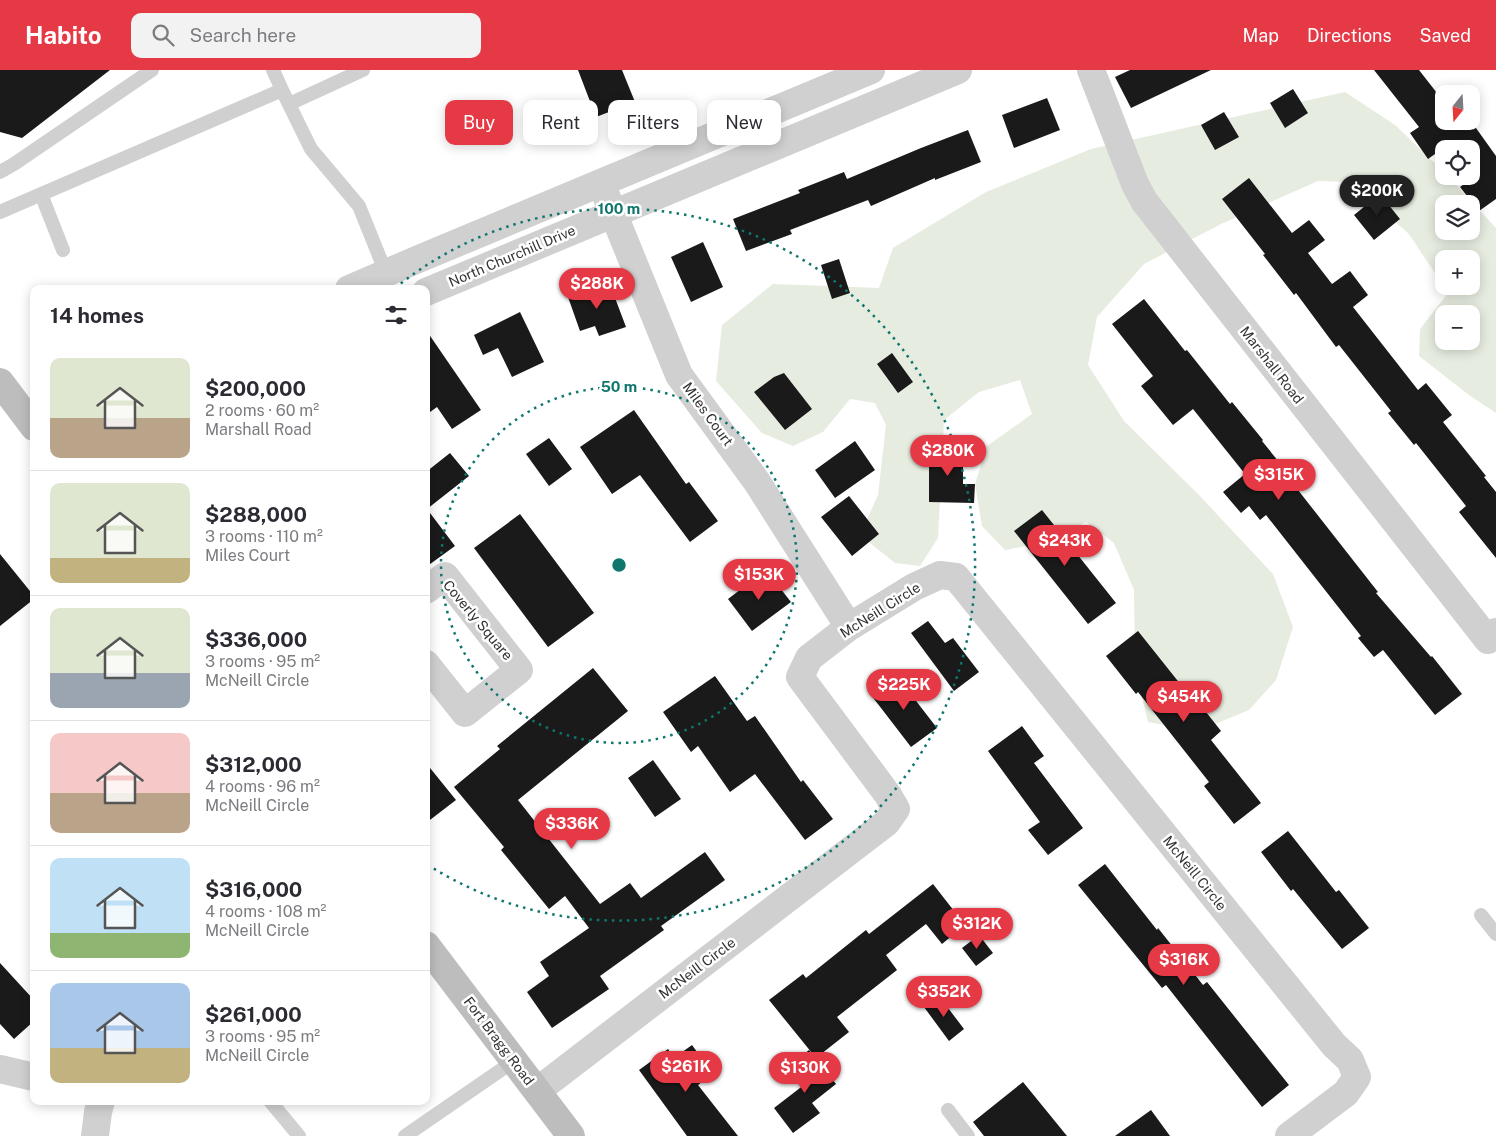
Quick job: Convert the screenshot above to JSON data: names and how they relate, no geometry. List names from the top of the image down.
{
  "streets": {
    "main road": ["Fort Bragg Road"],
    "street": [
      "North Churchill Drive",
      "Marshall Road",
      "Miles Court",
      "McNeill Circle",
      "Coverly Square"
    ]
  },
  "crossings": [
    ["North Churchill Drive", "Miles Court"],
    ["Miles Court", "McNeill Circle"],
    ["McNeill Circle", "Fort Bragg Road"]
  ],
  "north": "bottom",
  "page": {
    "header": "Habito",
    "search": "Search here",
    "nav": ["Map", "Directions", "Saved"],
    "map_buttons": ["+", "−"],
    "chip": [
      "Buy",
      "Rent",
      "Filters",
      "New"
    ],
    "price": [
      "$200K",
      "$288K",
      "$280K",
      "$315K",
      "$243K",
      "$153K",
      "$225K",
      "$454K",
      "$336K",
      "$312K",
      "$316K",
      "$352K",
      "$261K",
      "$130K"
    ],
    "heading": "14 homes",
    "list": [
      {
        "name": "$200,000",
        "note": "2 rooms · 60 m² · Marshall Road"
      },
      {
        "name": "$288,000",
        "note": "3 rooms · 110 m² · Miles Court"
      },
      {
        "name": "$336,000",
        "note": "3 rooms · 95 m² · McNeill Circle"
      },
      {
        "name": "$312,000",
        "note": "4 rooms · 96 m² · McNeill Circle"
      },
      {
        "name": "$316,000",
        "note": "4 rooms · 108 m² · McNeill Circle"
      },
      {
        "name": "$261,000",
        "note": "3 rooms · 95 m² · McNeill Circle"
      }
    ]
  },
  "rings": ["100 m", "50 m"]
}
